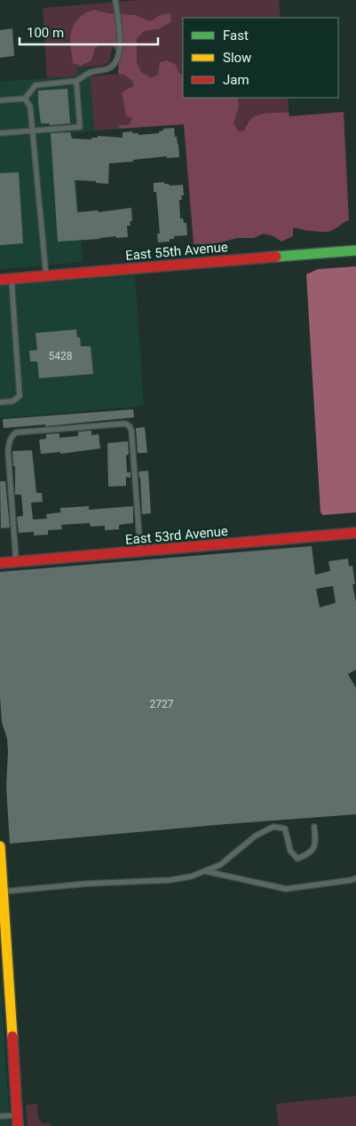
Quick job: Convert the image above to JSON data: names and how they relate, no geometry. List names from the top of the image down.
{
  "streets": {
    "street": ["East 55th Avenue", "East 53rd Avenue"]
  },
  "house_numbers": ["5428", "2727"],
  "legend": ["Fast", "Slow", "Jam"],
  "scale_bar": "100 m"
}
